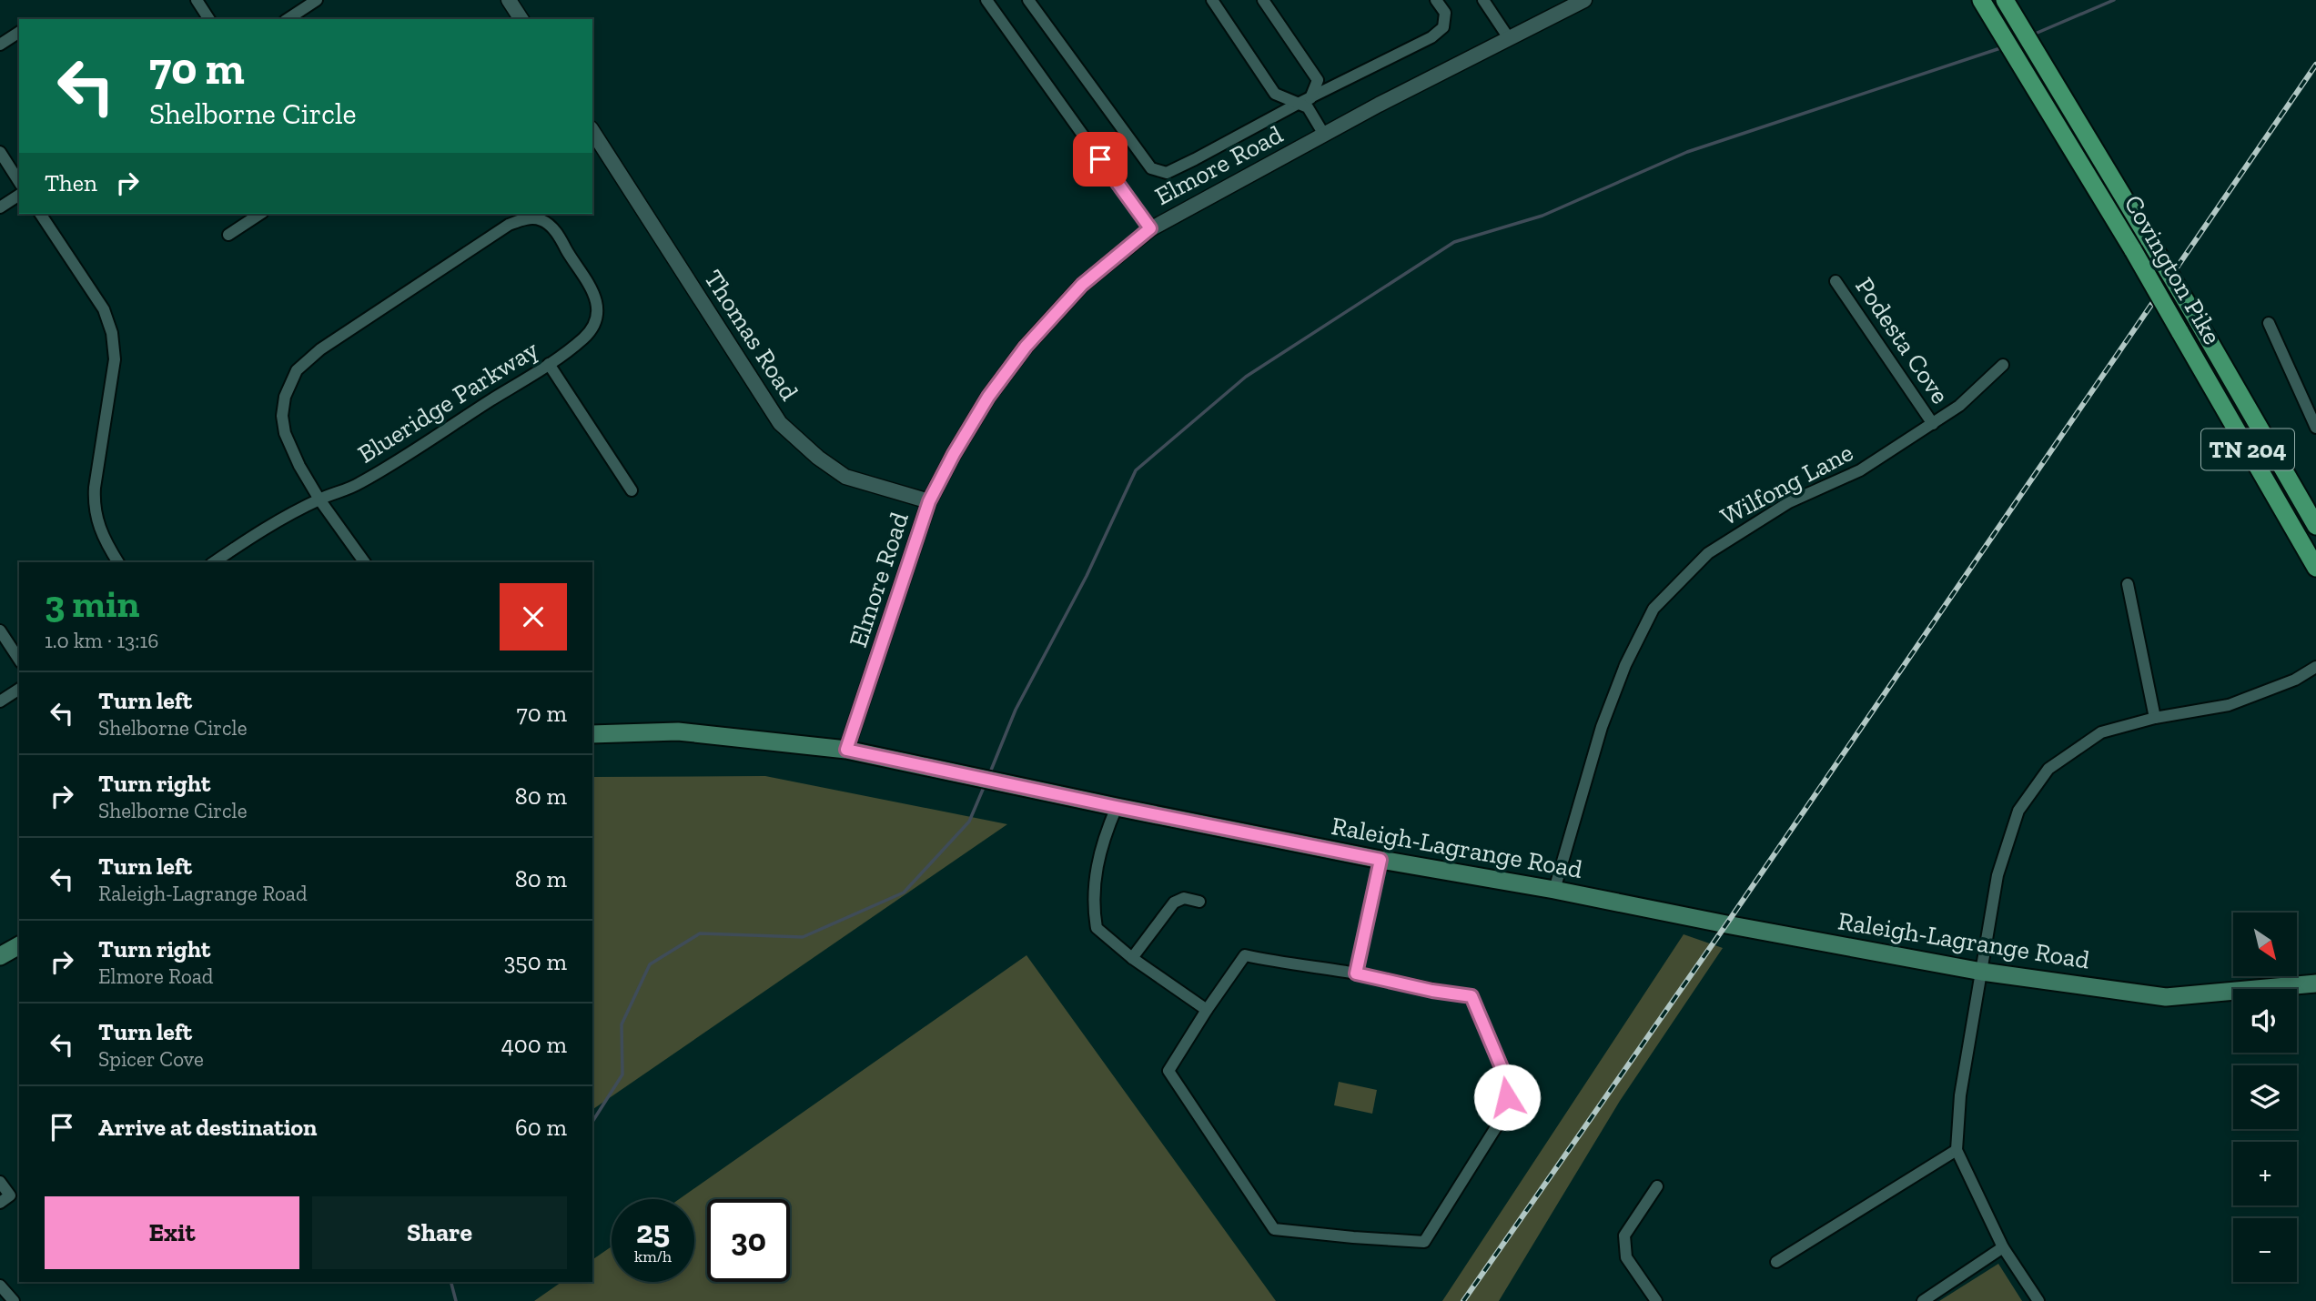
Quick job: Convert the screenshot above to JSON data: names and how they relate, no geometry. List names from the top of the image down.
{
  "streets": {
    "main road": ["Covington Pike", "TN 204", "Raleigh-Lagrange Road"],
    "street": [
      "Elmore Road",
      "Thomas Road",
      "Podesta Cove",
      "Blueridge Parkway",
      "Wilfong Lane"
    ]
  },
  "crossings": [
    ["Elmore Road", "Thomas Road"],
    ["Elmore Road", "Raleigh-Lagrange Road"],
    ["Podesta Cove", "Wilfong Lane"],
    ["Wilfong Lane", "Raleigh-Lagrange Road"]
  ],
  "north": "bottom right",
  "page": {
    "turn": ["70 m", "Shelborne Circle"],
    "then": "Then",
    "heading": ["3 min", "1.0 km · 13:16"],
    "list": [
      {
        "name": "Turn left",
        "note": "Shelborne Circle",
        "value": "70 m"
      },
      {
        "name": "Turn right",
        "note": "Shelborne Circle",
        "value": "80 m"
      },
      {
        "name": "Turn left",
        "note": "Raleigh-Lagrange Road",
        "value": "80 m"
      },
      {
        "name": "Turn right",
        "note": "Elmore Road",
        "value": "350 m"
      },
      {
        "name": "Turn left",
        "note": "Spicer Cove",
        "value": "400 m"
      },
      {
        "name": "Arrive at destination",
        "value": "60 m"
      }
    ],
    "map_buttons": ["+", "−"],
    "buttons": ["Exit", "Share"],
    "speed": "25 km/h",
    "limit": "30"
  }
}
